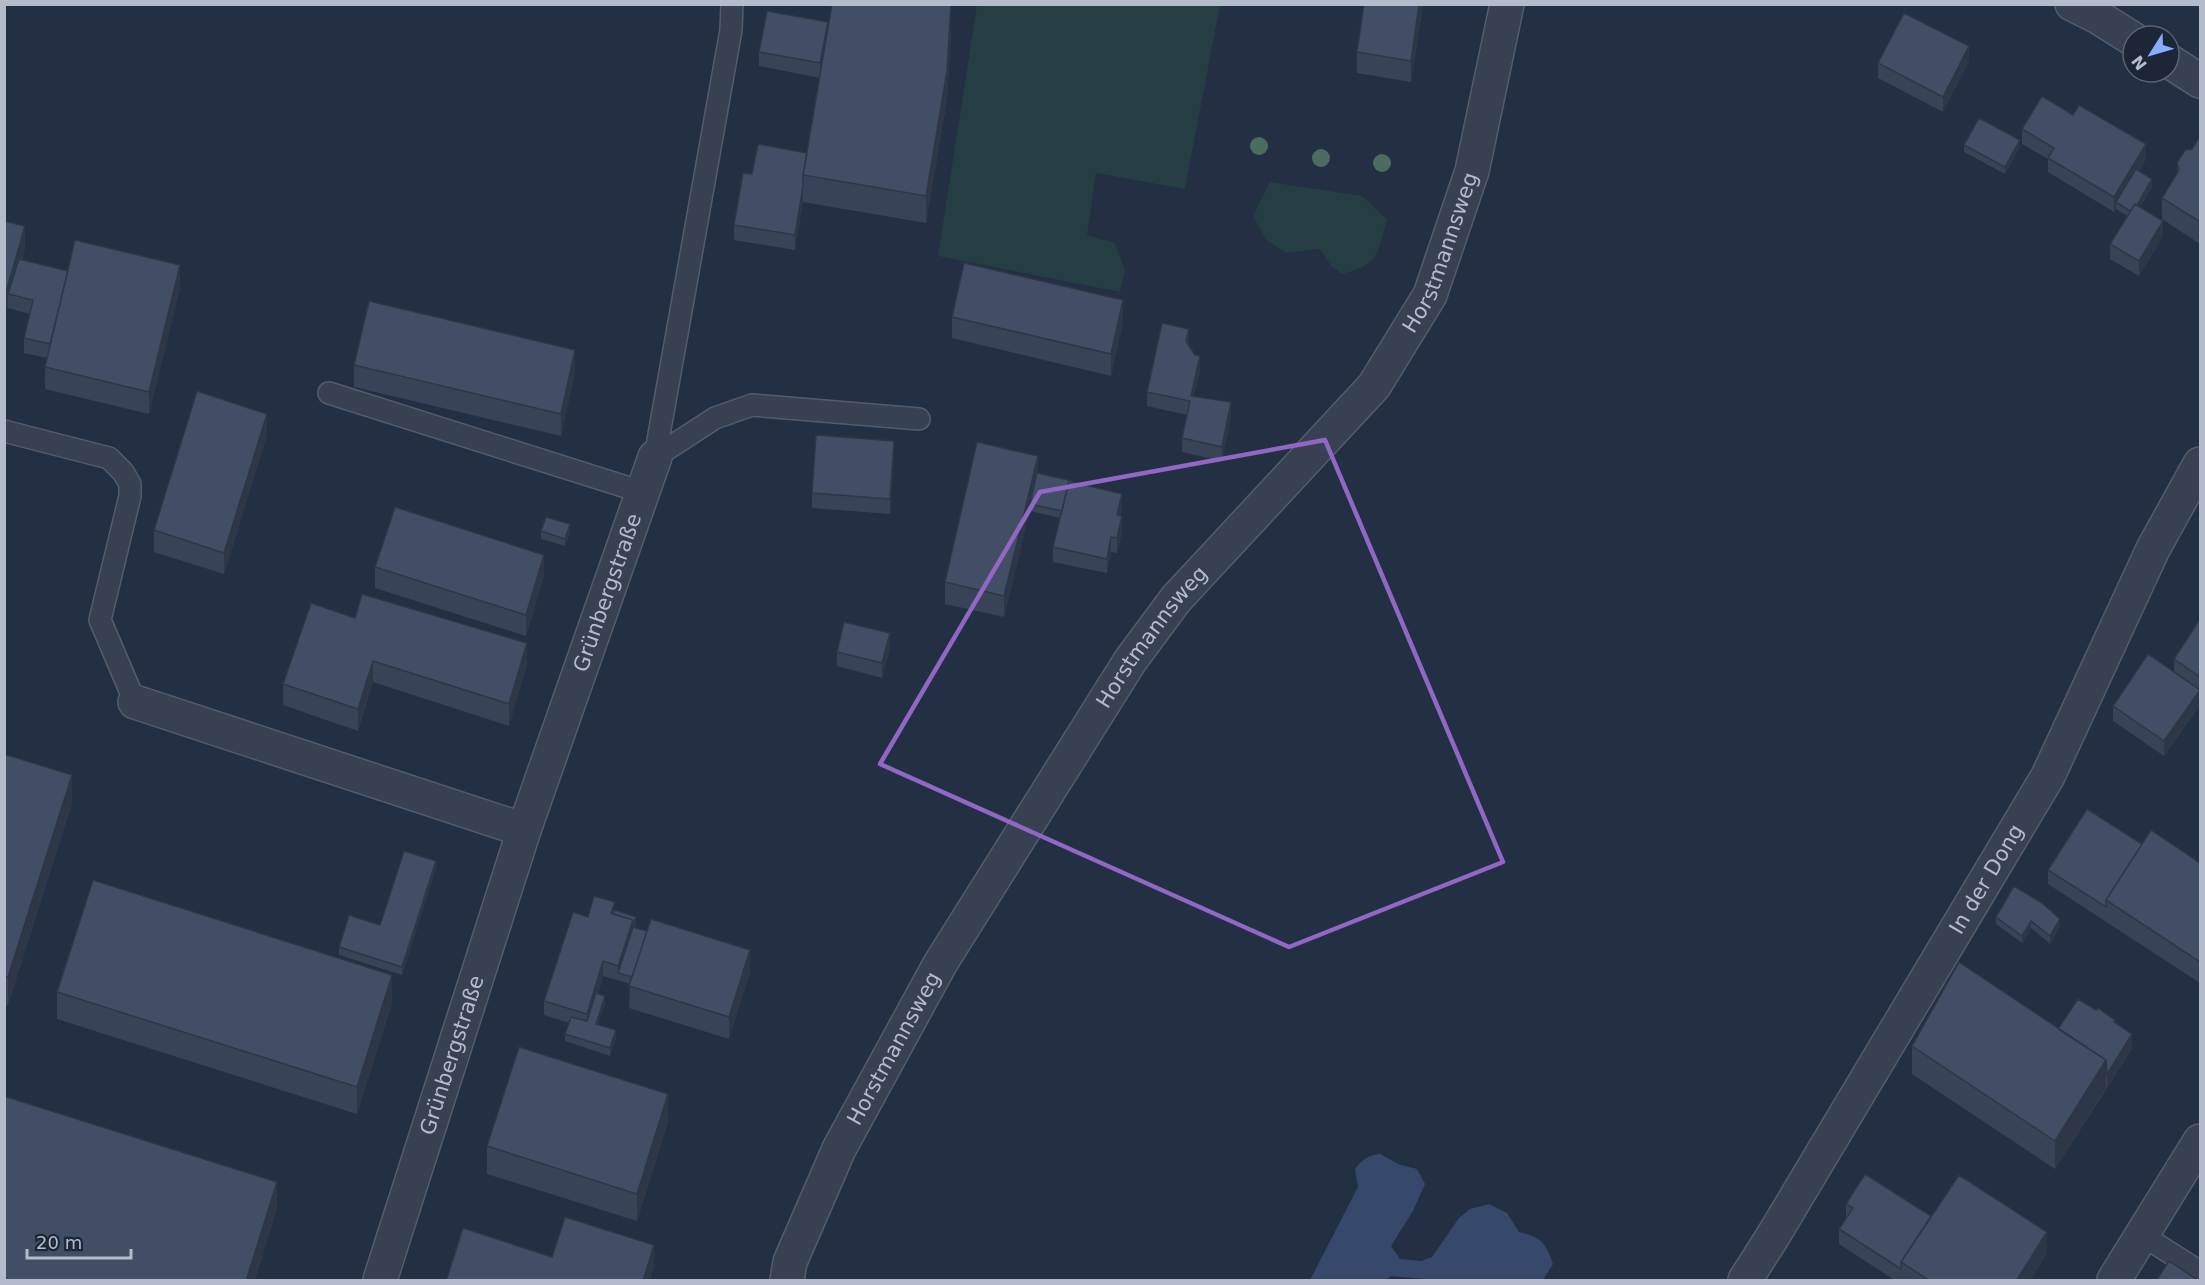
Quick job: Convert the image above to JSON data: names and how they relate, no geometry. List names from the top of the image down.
{
  "streets": {
    "street": ["Horstmannsweg", "Grünbergstraße", "In der Dong"]
  },
  "scale_bar": "20 m",
  "north": "bottom left"
}
